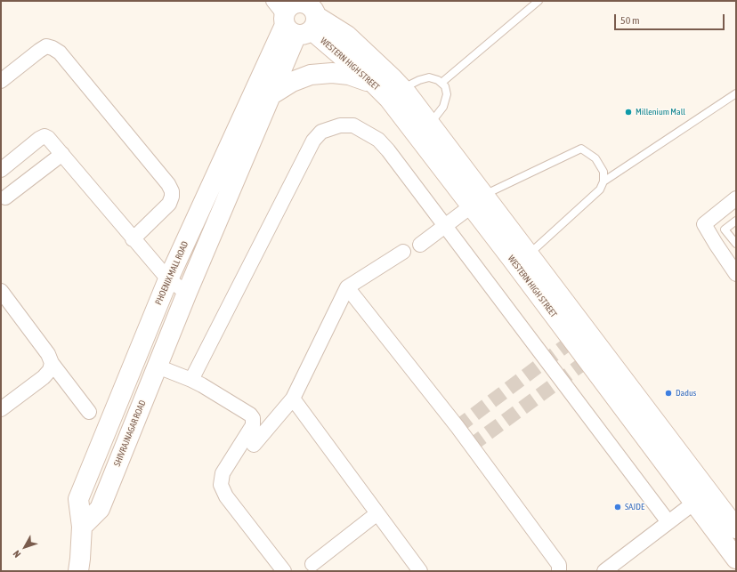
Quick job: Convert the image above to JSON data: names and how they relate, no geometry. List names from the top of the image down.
{
  "streets": {
    "street": ["WESTERN HIGH STREET", "PHOENIX MALL ROAD", "SHIVRAJNAGAR ROAD"]
  },
  "crossings": [
    ["WESTERN HIGH STREET", "PHOENIX MALL ROAD"],
    ["PHOENIX MALL ROAD", "SHIVRAJNAGAR ROAD"]
  ],
  "places": ["Millenium Mall", "Dadus", "SAJDE"],
  "scale_bar": "50 m",
  "north": "bottom left"
}
